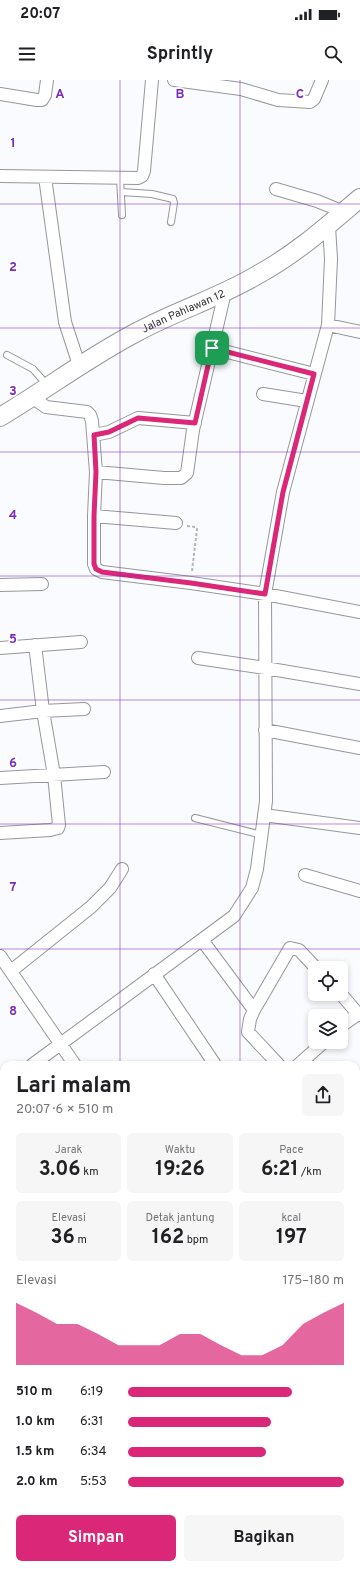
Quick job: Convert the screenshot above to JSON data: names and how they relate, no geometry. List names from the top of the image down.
{
  "streets": {
    "main road": ["Jalan Pahlawan 12"]
  },
  "page": {
    "status": "20:07",
    "header": "Sprintly",
    "heading": ["Lari malam", "20:07 · 6 × 510 m"],
    "stats": [
      ["Jarak", "3.06 km"],
      ["Waktu", "19:26"],
      ["Pace", "6:21 /km"],
      ["Elevasi", "36 m"],
      ["Detak jantung", "162 bpm"],
      ["kcal", "197"]
    ],
    "chart": ["Elevasi", "175–180 m"],
    "list": [
      {
        "name": "510 m",
        "note": "6:19"
      },
      {
        "name": "1.0 km",
        "note": "6:31"
      },
      {
        "name": "1.5 km",
        "note": "6:34"
      },
      {
        "name": "2.0 km",
        "note": "5:53"
      }
    ],
    "buttons": ["Simpan", "Bagikan"]
  },
  "grid": {
    "columns": ["A", "B", "C"],
    "rows": [
      "1",
      "2",
      "3",
      "4",
      "5",
      "6",
      "7",
      "8"
    ]
  }
}
